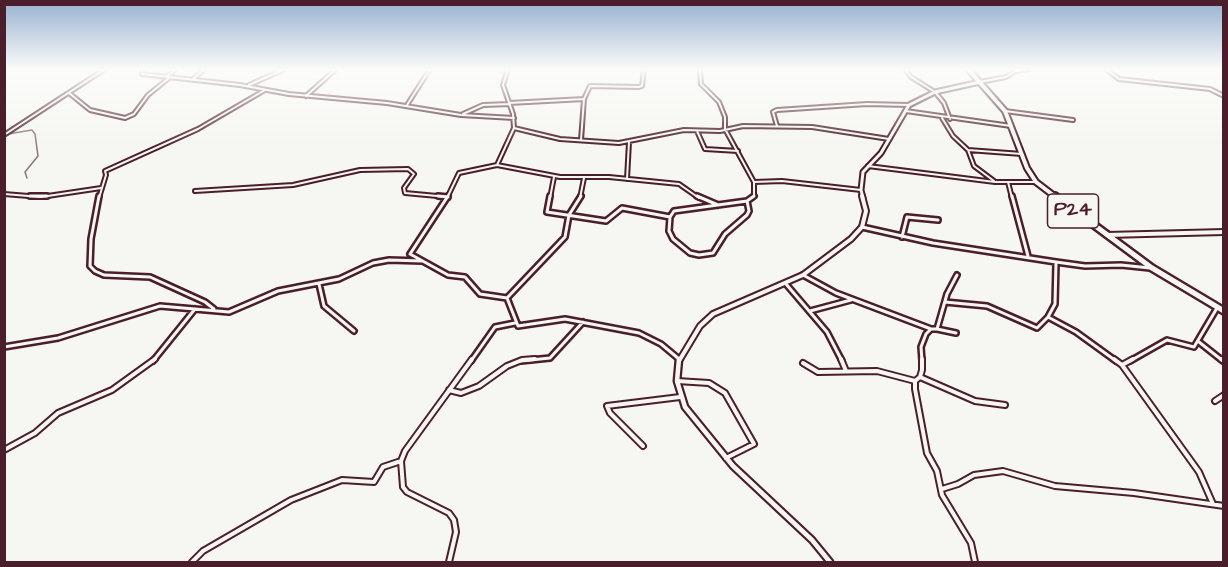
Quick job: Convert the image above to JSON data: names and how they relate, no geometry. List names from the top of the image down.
{
  "streets": {
    "main road": ["P24"]
  }
}
